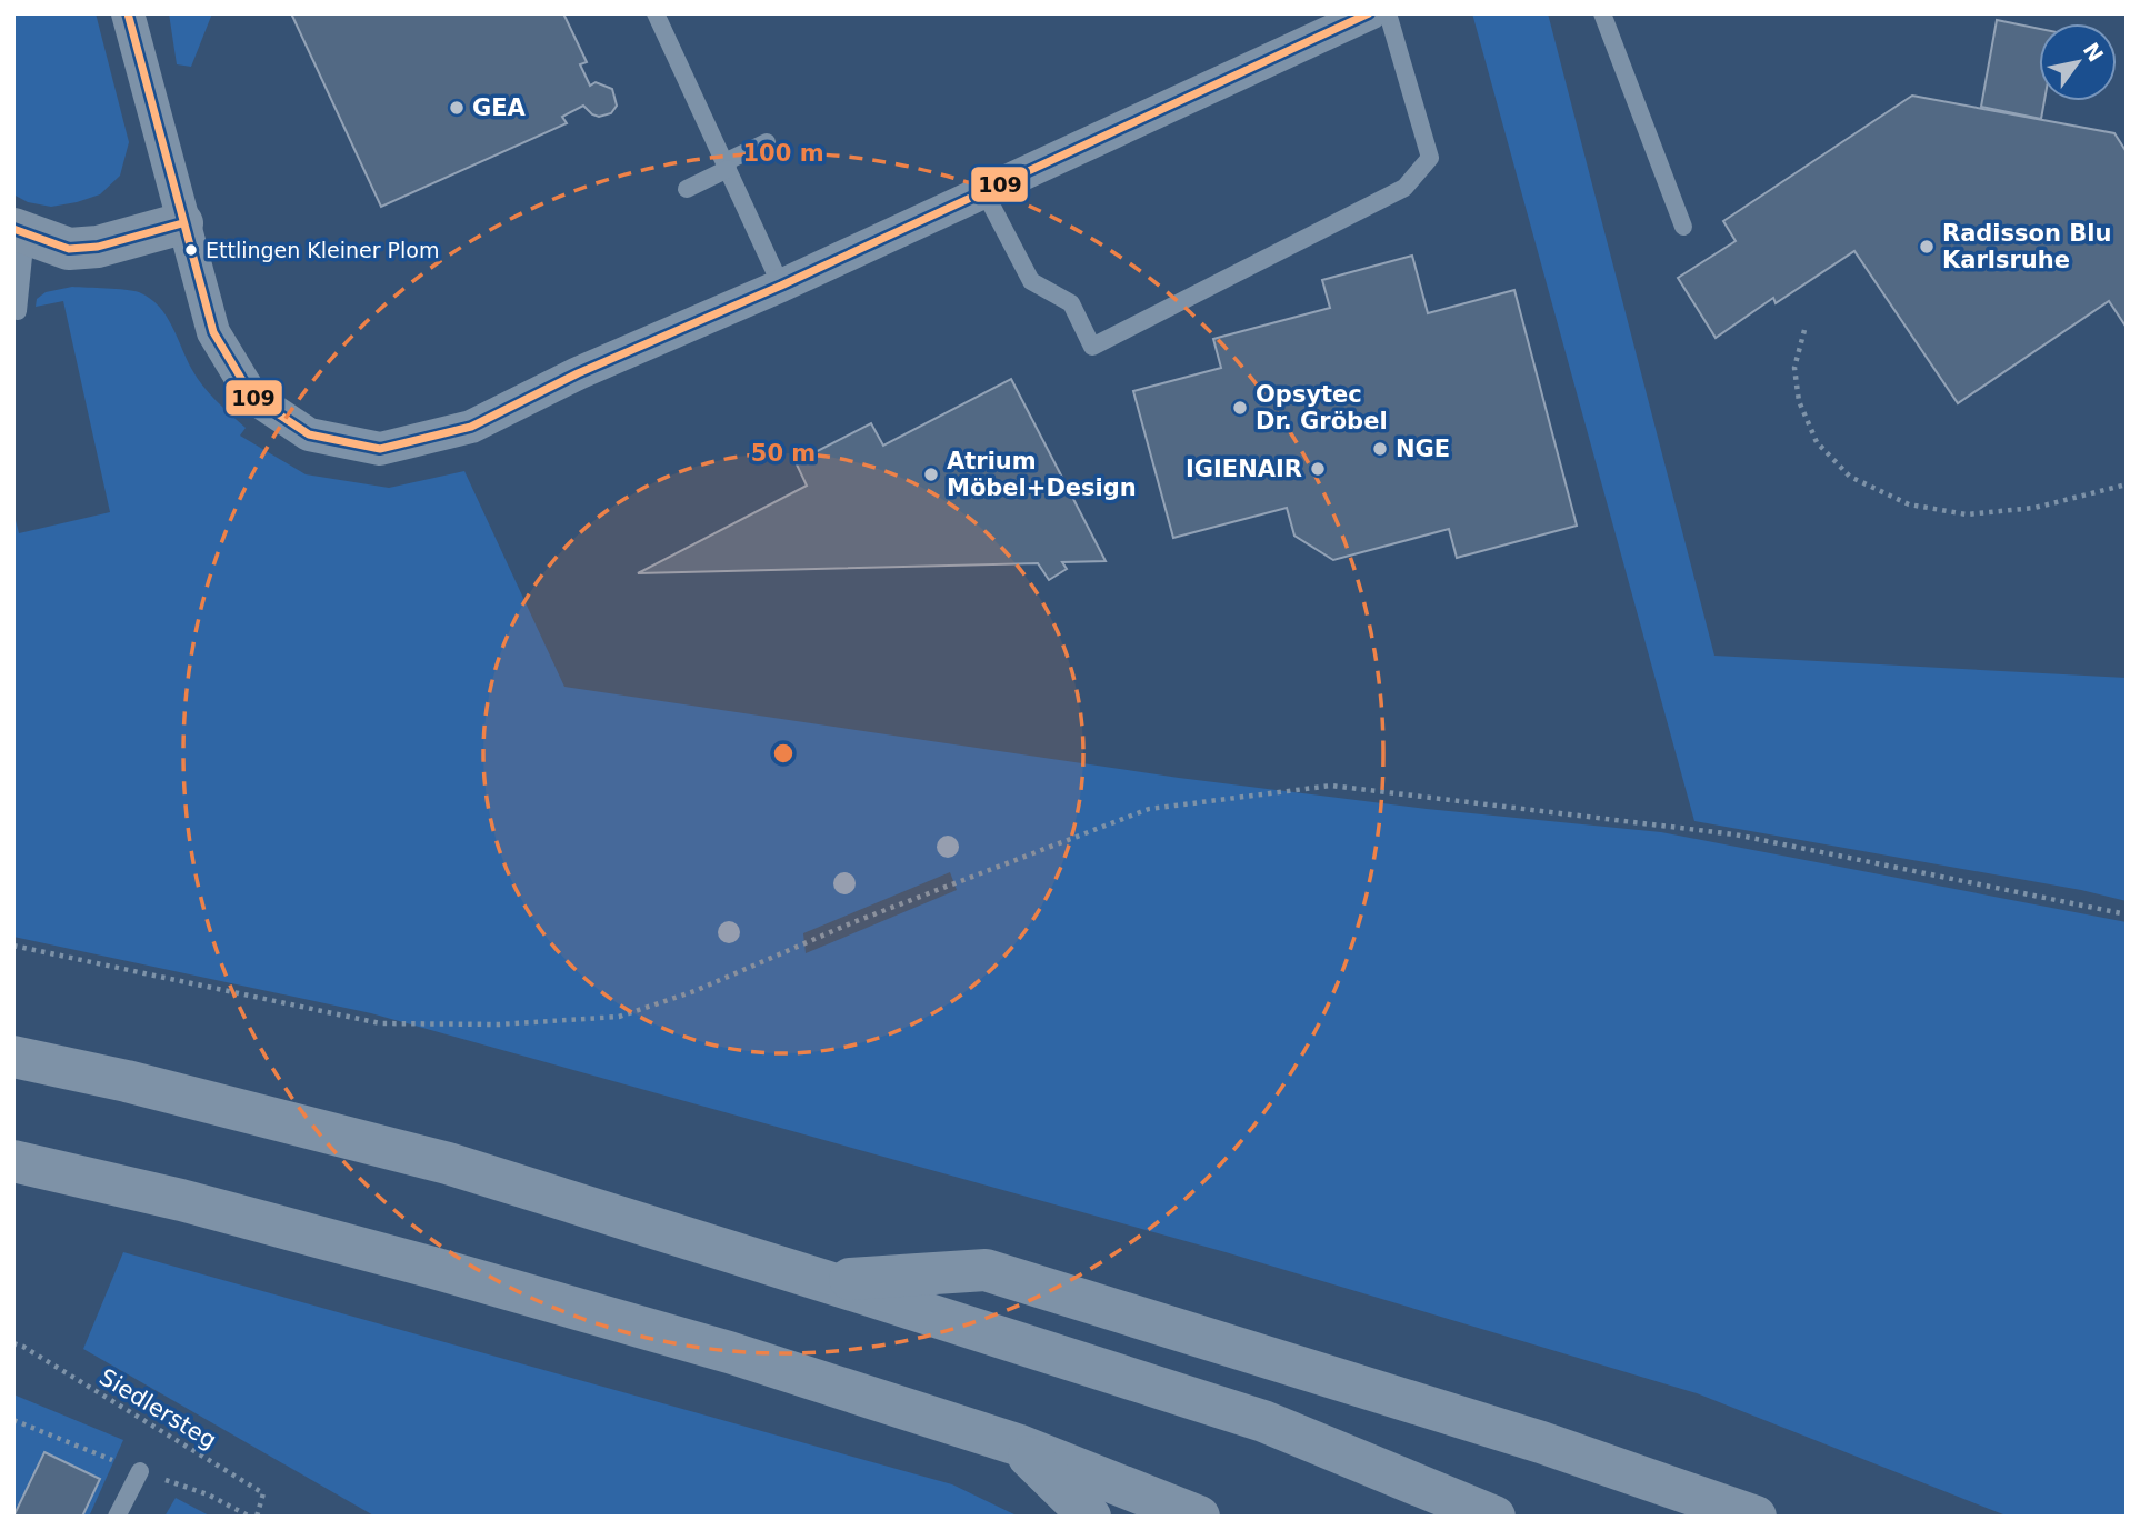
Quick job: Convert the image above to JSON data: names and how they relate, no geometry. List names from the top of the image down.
{
  "streets": {
    "path": ["Siedlersteg"]
  },
  "places": [
    "GEA",
    "Radisson Blu Karlsruhe",
    "Ettlingen Kleiner Plom",
    "Opsytec Dr. Gröbel",
    "NGE",
    "IGIENAIR",
    "Atrium Möbel+Design"
  ],
  "lines": ["transit line 109"],
  "north": "top right",
  "rings": ["100 m", "50 m"]
}
